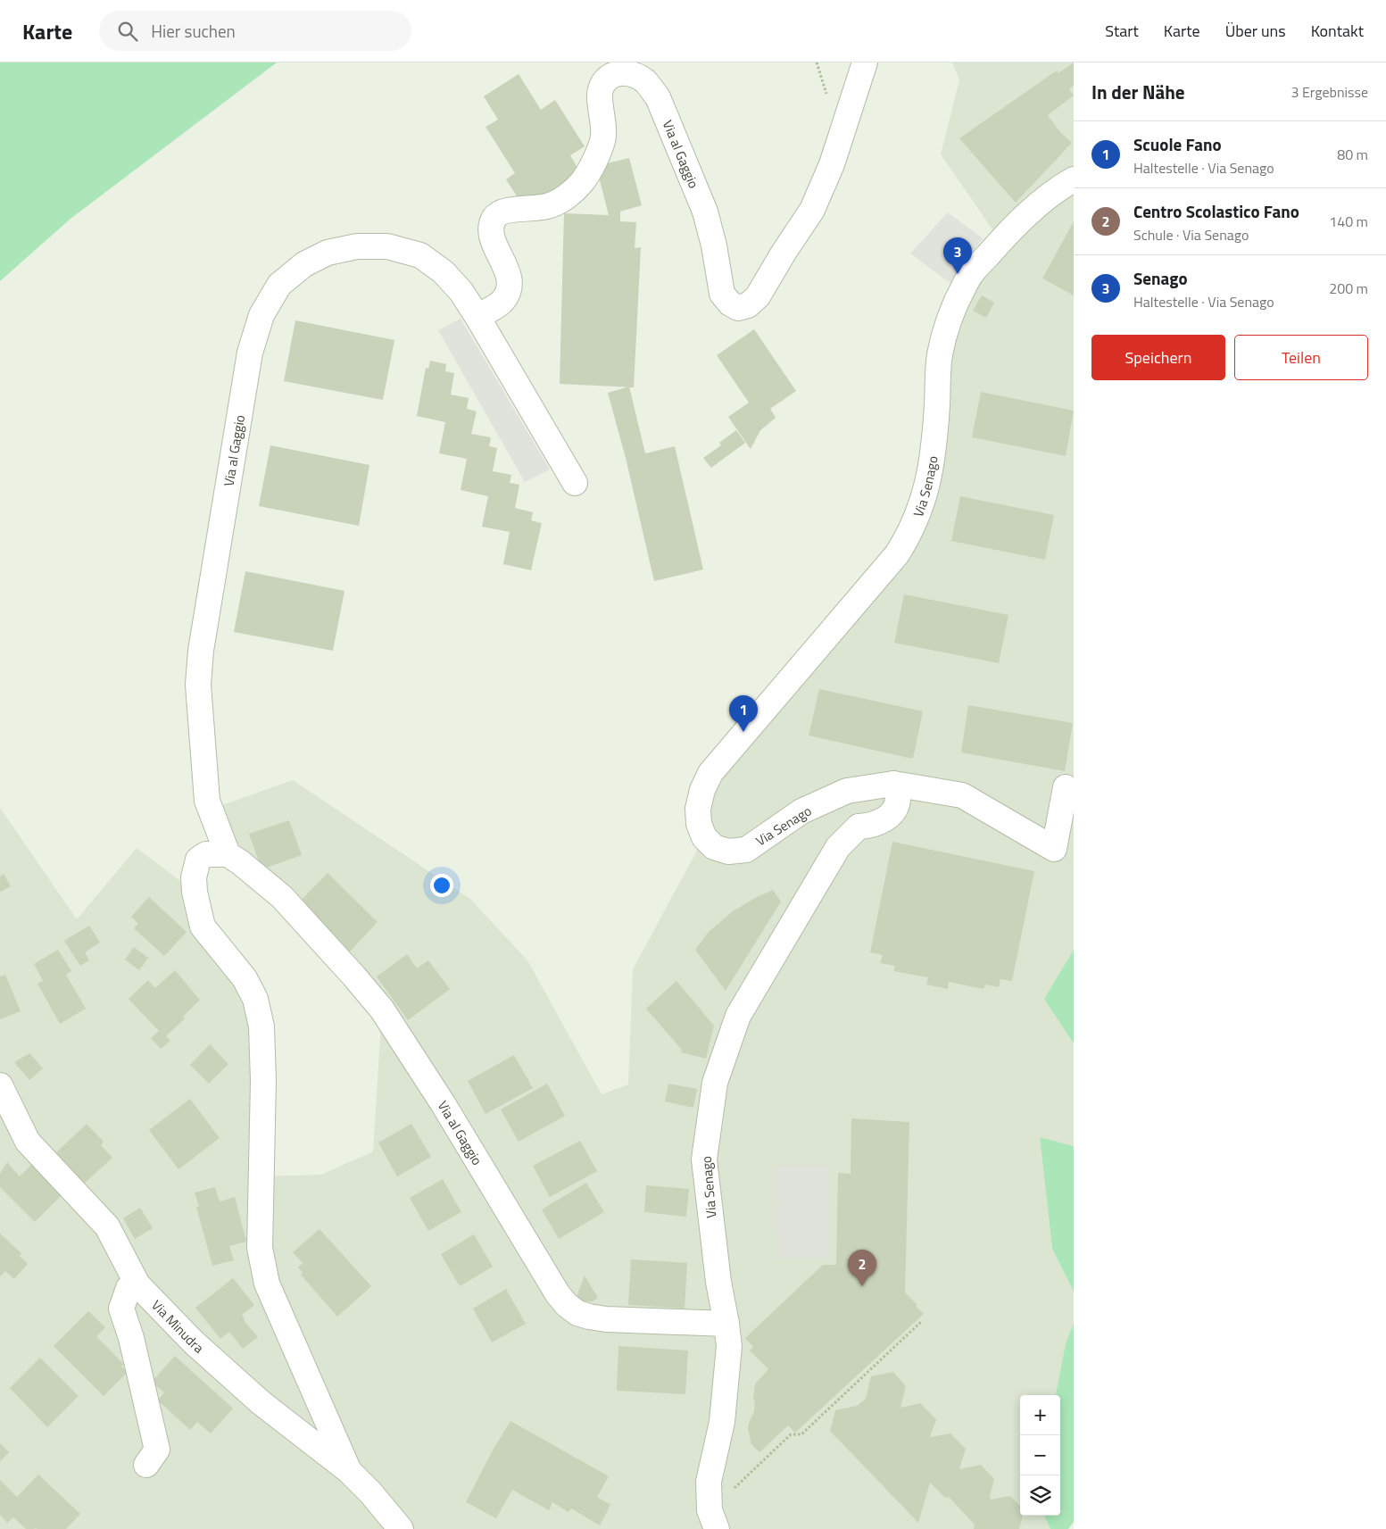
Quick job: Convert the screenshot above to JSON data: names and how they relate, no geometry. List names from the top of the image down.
{
  "streets": {
    "street": ["Via al Gaggio", "Via Senago", "Via Minudra"]
  },
  "crossings": [
    ["Via al Gaggio", "Via Senago"]
  ],
  "page": {
    "header": "Karte",
    "search": "Hier suchen",
    "nav": [
      "Start",
      "Karte",
      "Über uns",
      "Kontakt"
    ],
    "heading": ["In der Nähe", "3 Ergebnisse"],
    "list": [
      {
        "mark": "1",
        "name": "Scuole Fano",
        "note": "Haltestelle · Via Senago",
        "value": "80 m"
      },
      {
        "mark": "2",
        "name": "Centro Scolastico Fano",
        "note": "Schule · Via Senago",
        "value": "140 m"
      },
      {
        "mark": "3",
        "name": "Senago",
        "note": "Haltestelle · Via Senago",
        "value": "200 m"
      }
    ],
    "pins": ["3", "1", "2"],
    "buttons": ["Speichern", "Teilen"],
    "map_buttons": ["+", "−"]
  }
}
